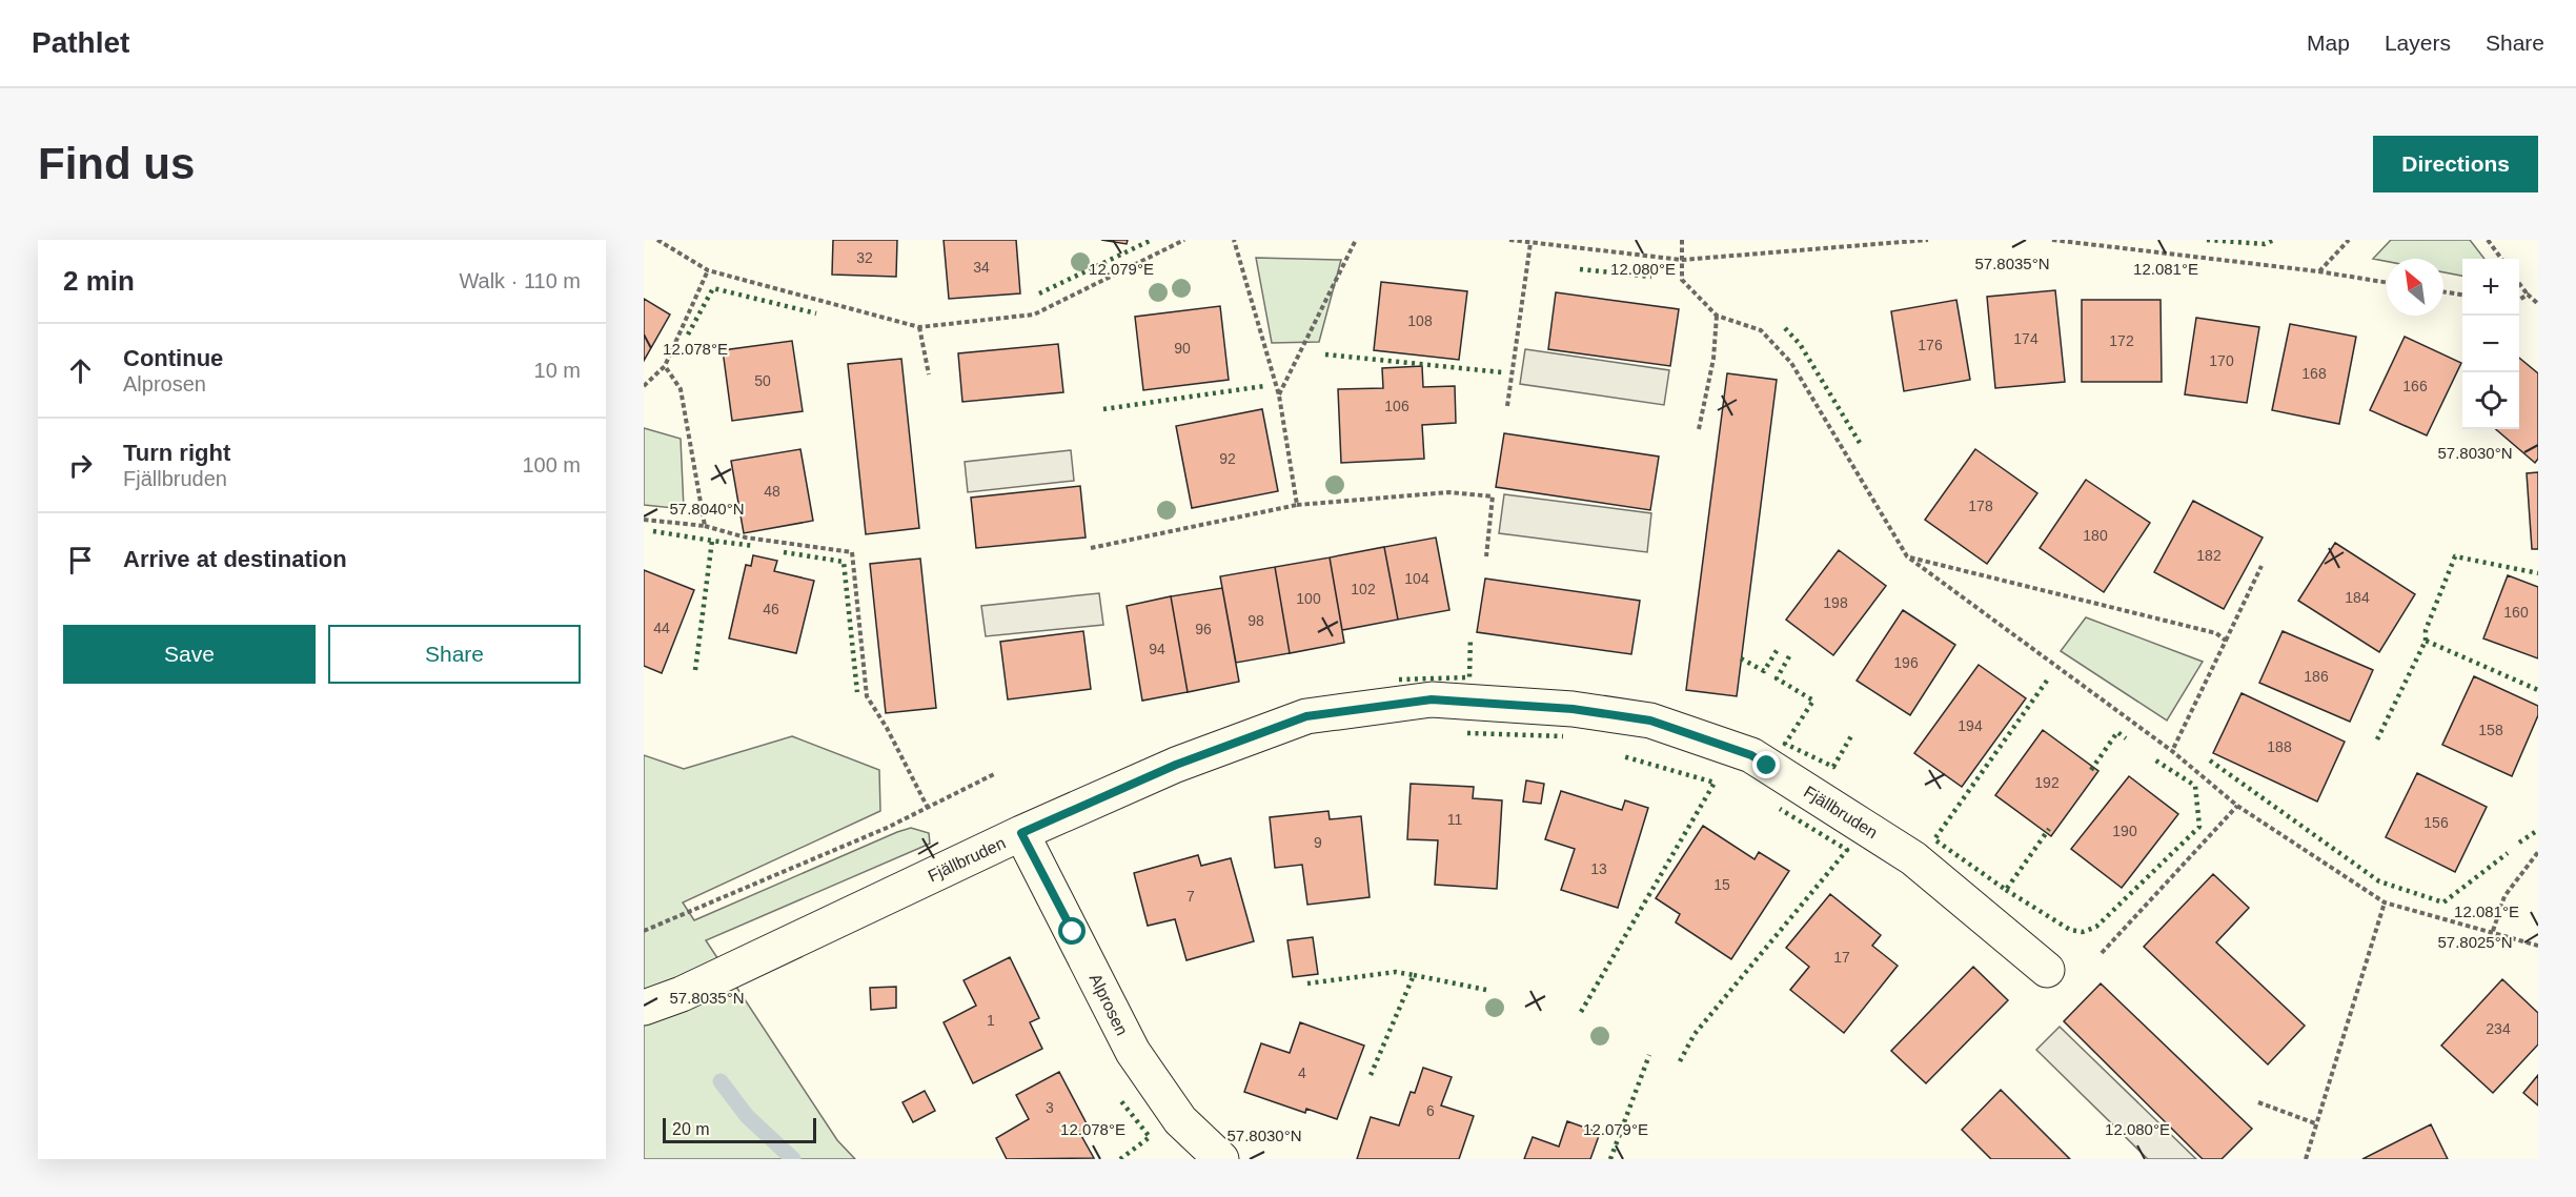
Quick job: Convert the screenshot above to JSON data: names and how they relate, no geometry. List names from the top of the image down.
{
  "streets": {
    "street": ["Fjällbruden", "Alprosen"]
  },
  "crossings": [
    ["Fjällbruden", "Alprosen"]
  ],
  "house_numbers": [
    "32",
    "34",
    "108",
    "174",
    "172",
    "176",
    "90",
    "170",
    "168",
    "50",
    "166",
    "106",
    "92",
    "48",
    "178",
    "180",
    "182",
    "104",
    "102",
    "184",
    "100",
    "198",
    "46",
    "160",
    "98",
    "44",
    "96",
    "94",
    "196",
    "186",
    "194",
    "158",
    "188",
    "192",
    "11",
    "156",
    "190",
    "9",
    "13",
    "15",
    "7",
    "17",
    "1",
    "234",
    "4",
    "3",
    "6"
  ],
  "scale_bar": "20 m",
  "north": "top left",
  "page": {
    "header": "Pathlet",
    "nav": ["Map", "Layers", "Share"],
    "buttons": [
      "Directions",
      ["Save", "Share"]
    ],
    "title": "Find us",
    "heading": ["2 min", "Walk · 110 m"],
    "map_buttons": ["+", "−"],
    "list": [
      ["Continue", "Alprosen", "10 m"],
      ["Turn right", "Fjällbruden", "100 m"],
      "Arrive at destination"
    ],
    "scale": "20 m"
  },
  "coordinates": [
    "57.8035°N",
    "12.079°E",
    "12.080°E",
    "12.081°E",
    "12.078°E",
    "57.8030°N",
    "57.8040°N",
    "57.8025°N"
  ]
}
